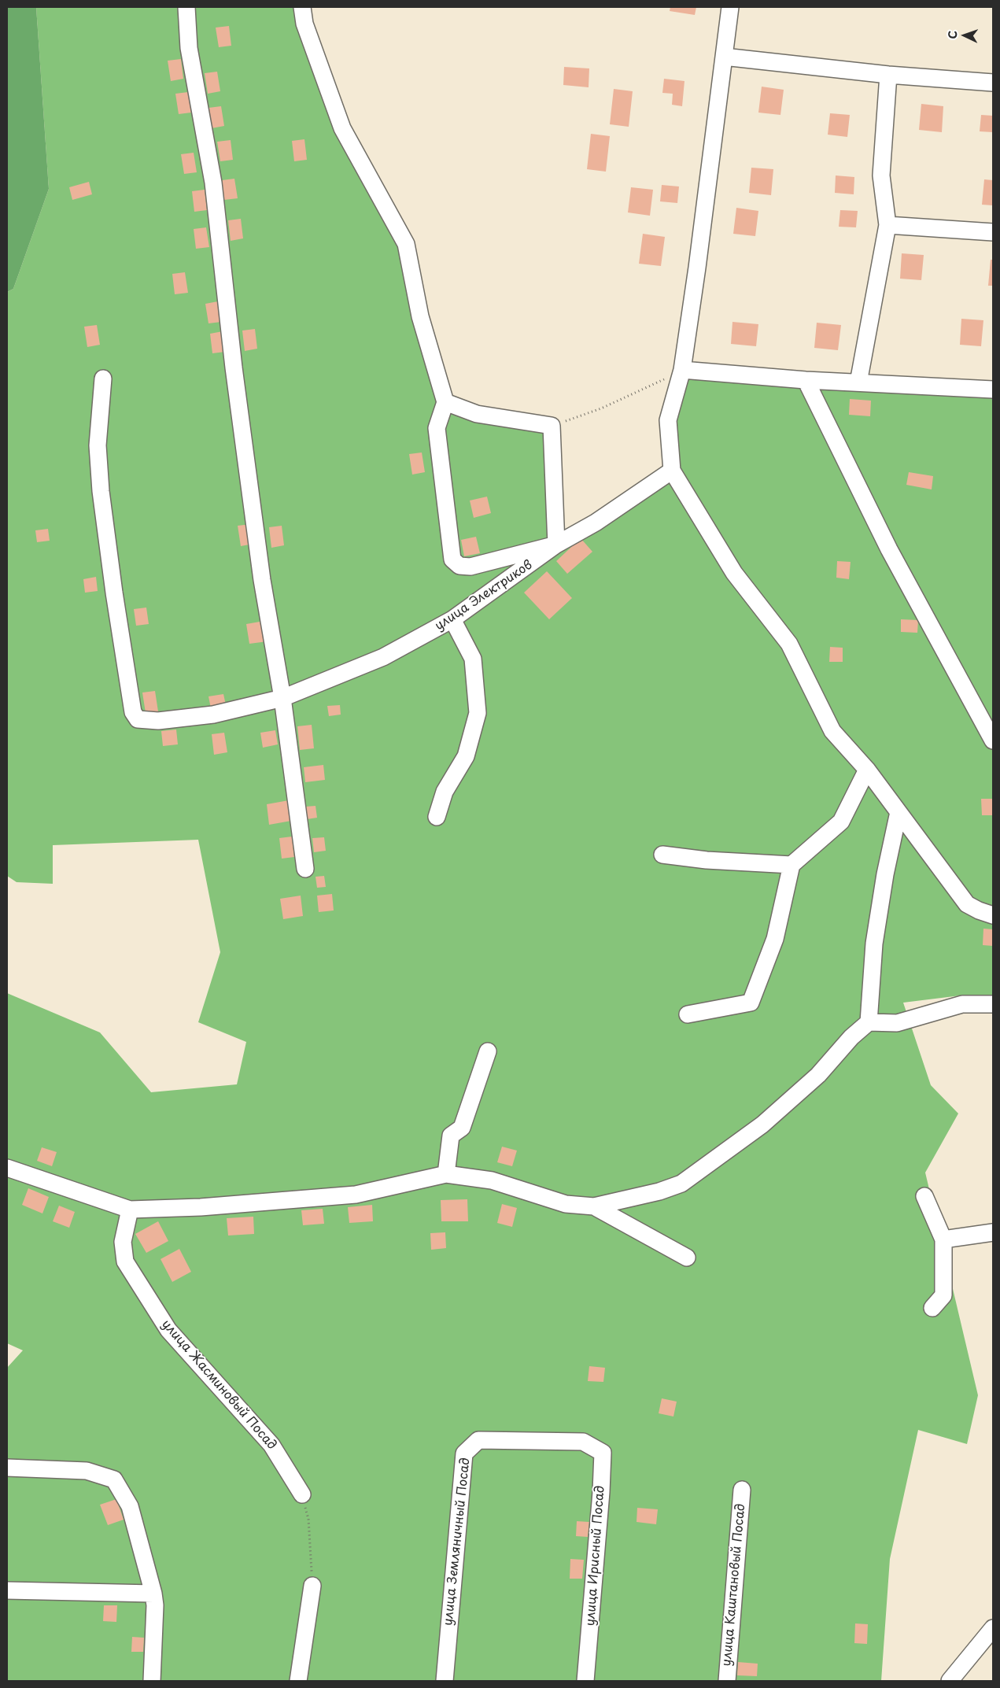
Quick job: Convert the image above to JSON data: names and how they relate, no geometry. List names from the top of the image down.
{
  "streets": {
    "street": [
      "улица Электриков",
      "улица Жасминовый Посад",
      "улица Земляничный Посад",
      "улица Ирисный Посад",
      "улица Каштановый Посад"
    ]
  },
  "crossings": [
    ["улица Земляничный Посад", "улица Ирисный Посад"]
  ],
  "north": "left"
}
